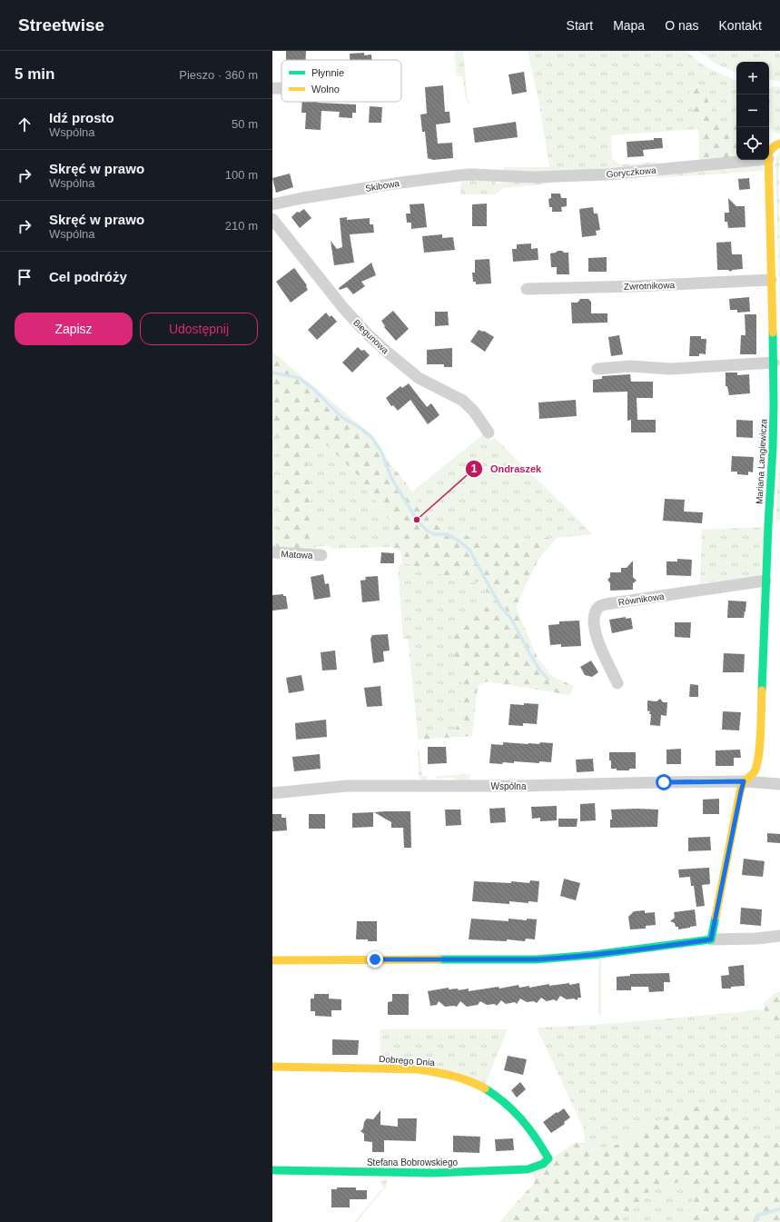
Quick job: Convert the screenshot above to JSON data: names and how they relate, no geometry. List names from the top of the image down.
{
  "streets": {
    "street": [
      "Goryczkowa",
      "Skibowa",
      "Zwrotnikowa",
      "Biegunowa",
      "Mariana Langiewicza",
      "Matowa",
      "Równikowa",
      "Wspólna",
      "Dobrego Dnia",
      "Stefana Bobrowskiego"
    ]
  },
  "crossings": [
    ["Goryczkowa", "Skibowa"],
    ["Zwrotnikowa", "Mariana Langiewicza"],
    ["Mariana Langiewicza", "Równikowa"],
    ["Mariana Langiewicza", "Wspólna"],
    ["Dobrego Dnia", "Stefana Bobrowskiego"]
  ],
  "places": ["Ondraszek"],
  "legend": ["Płynnie", "Wolno"],
  "page": {
    "header": "Streetwise",
    "nav": [
      "Start",
      "Mapa",
      "O nas",
      "Kontakt"
    ],
    "heading": ["5 min", "Pieszo · 360 m"],
    "map_buttons": ["+", "−"],
    "list": [
      ["Idź prosto", "Wspólna", "50 m"],
      ["Skręć w prawo", "Wspólna", "100 m"],
      ["Skręć w prawo", "Wspólna", "210 m"],
      "Cel podróży"
    ],
    "buttons": ["Zapisz", "Udostępnij"]
  }
}
